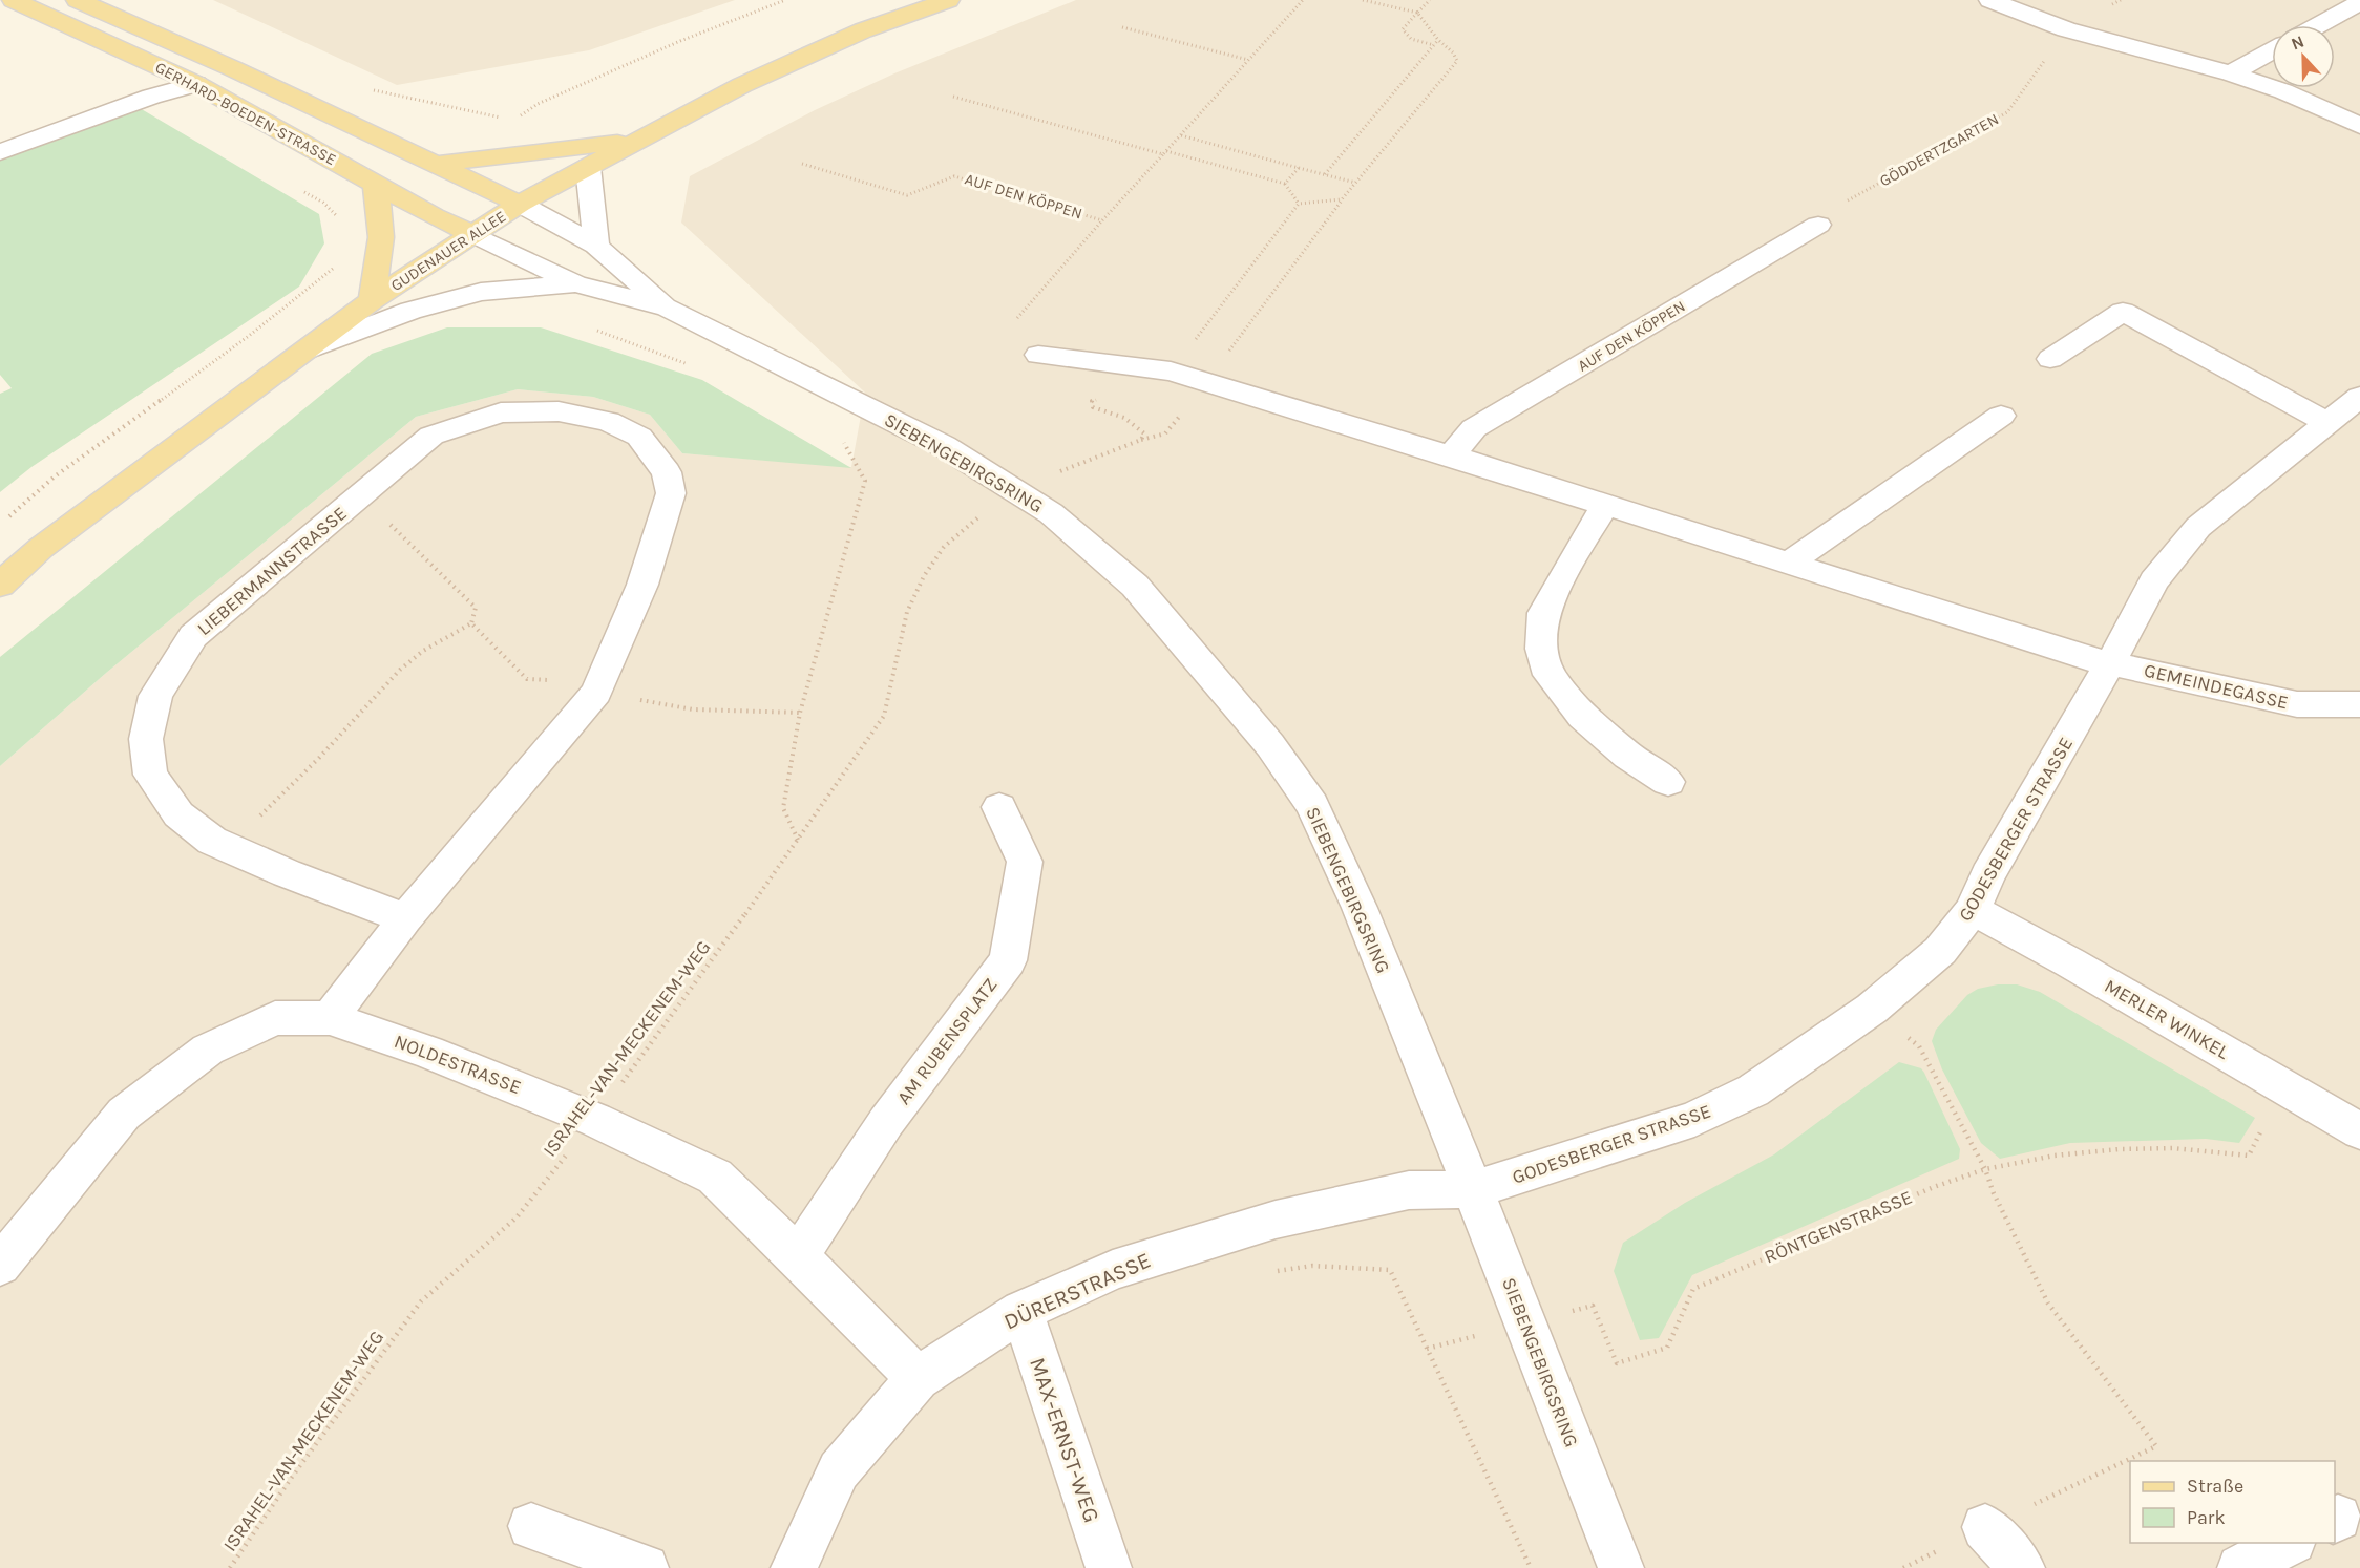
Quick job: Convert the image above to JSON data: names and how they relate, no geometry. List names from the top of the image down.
{
  "streets": {
    "main road": ["GERHARD-BOEDEN-STRASSE", "GUDENAUER ALLEE"],
    "street": [
      "AUF DEN KÖPPEN",
      "SIEBENGEBIRGSRING",
      "LIEBERMANNSTRASSE",
      "GEMEINDEGASSE",
      "GODESBERGER STRASSE",
      "MERLER WINKEL",
      "AM RUBENSPLATZ",
      "NOLDESTRASSE",
      "DÜRERSTRASSE",
      "MAX-ERNST-WEG"
    ],
    "path": ["GÖDDERTZGARTEN", "ISRAHEL-VAN-MECKENEM-WEG", "RÖNTGENSTRASSE"]
  },
  "crossings": [
    ["GERHARD-BOEDEN-STRASSE", "GUDENAUER ALLEE"],
    ["GERHARD-BOEDEN-STRASSE", "SIEBENGEBIRGSRING"],
    ["GÖDDERTZGARTEN", "AUF DEN KÖPPEN"],
    ["GUDENAUER ALLEE", "SIEBENGEBIRGSRING"],
    ["SIEBENGEBIRGSRING", "GODESBERGER STRASSE"],
    ["SIEBENGEBIRGSRING", "DÜRERSTRASSE"],
    ["LIEBERMANNSTRASSE", "NOLDESTRASSE"],
    ["GEMEINDEGASSE", "GODESBERGER STRASSE"],
    ["GODESBERGER STRASSE", "MERLER WINKEL"],
    ["GODESBERGER STRASSE", "DÜRERSTRASSE"],
    ["MERLER WINKEL", "RÖNTGENSTRASSE"],
    ["AM RUBENSPLATZ", "NOLDESTRASSE"],
    ["ISRAHEL-VAN-MECKENEM-WEG", "NOLDESTRASSE"],
    ["NOLDESTRASSE", "DÜRERSTRASSE"],
    ["DÜRERSTRASSE", "MAX-ERNST-WEG"]
  ],
  "legend": ["Straße", "Park"],
  "north": "top"
}
